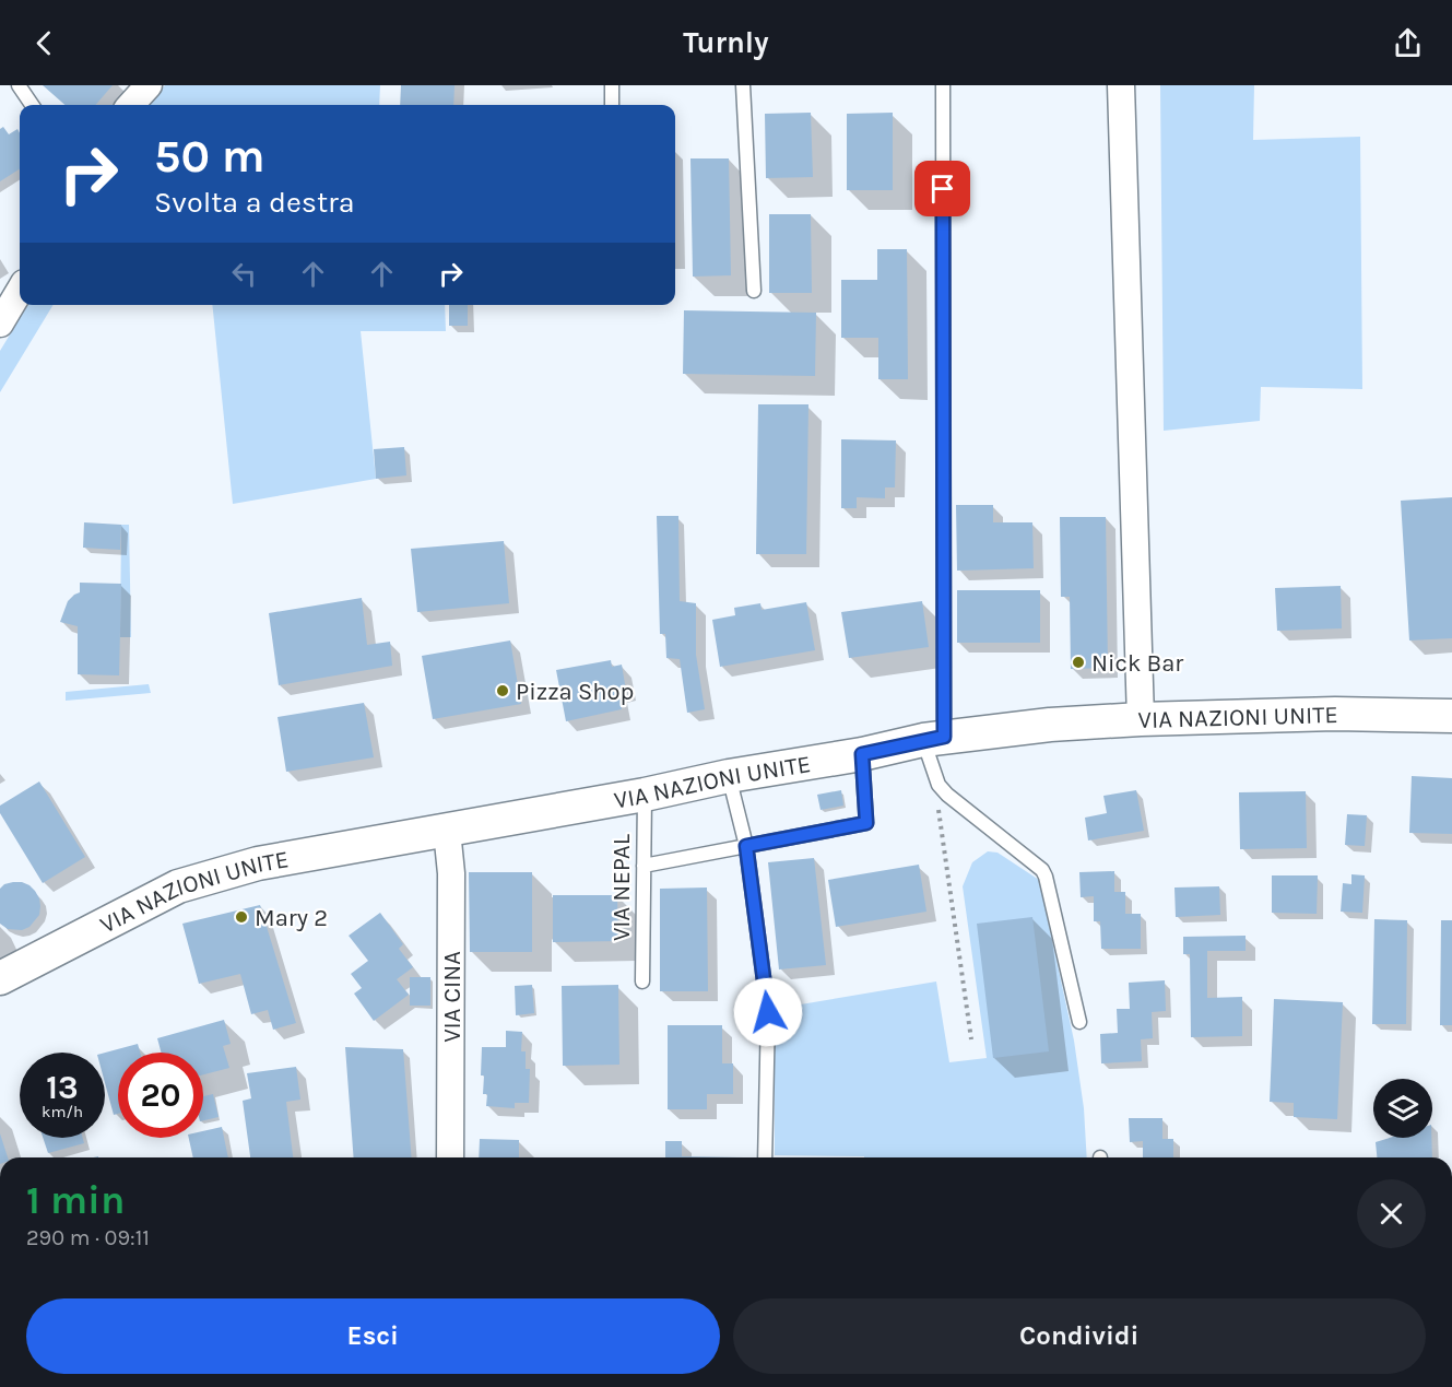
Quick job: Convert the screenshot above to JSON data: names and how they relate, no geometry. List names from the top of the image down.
{
  "streets": {
    "street": ["VIA NAZIONI UNITE", "VIA CINA"],
    "lane": ["VIA NEPAL"]
  },
  "crossings": [
    ["VIA NAZIONI UNITE", "VIA NEPAL"],
    ["VIA NAZIONI UNITE", "VIA CINA"]
  ],
  "places": ["Nick Bar", "Pizza Shop", "Mary 2"],
  "page": {
    "header": "Turnly",
    "turn": ["50 m", "Svolta a destra"],
    "speed": "13 km/h",
    "limit": "20",
    "heading": ["1 min", "290 m · 09:11"],
    "buttons": ["Esci", "Condividi"]
  }
}
